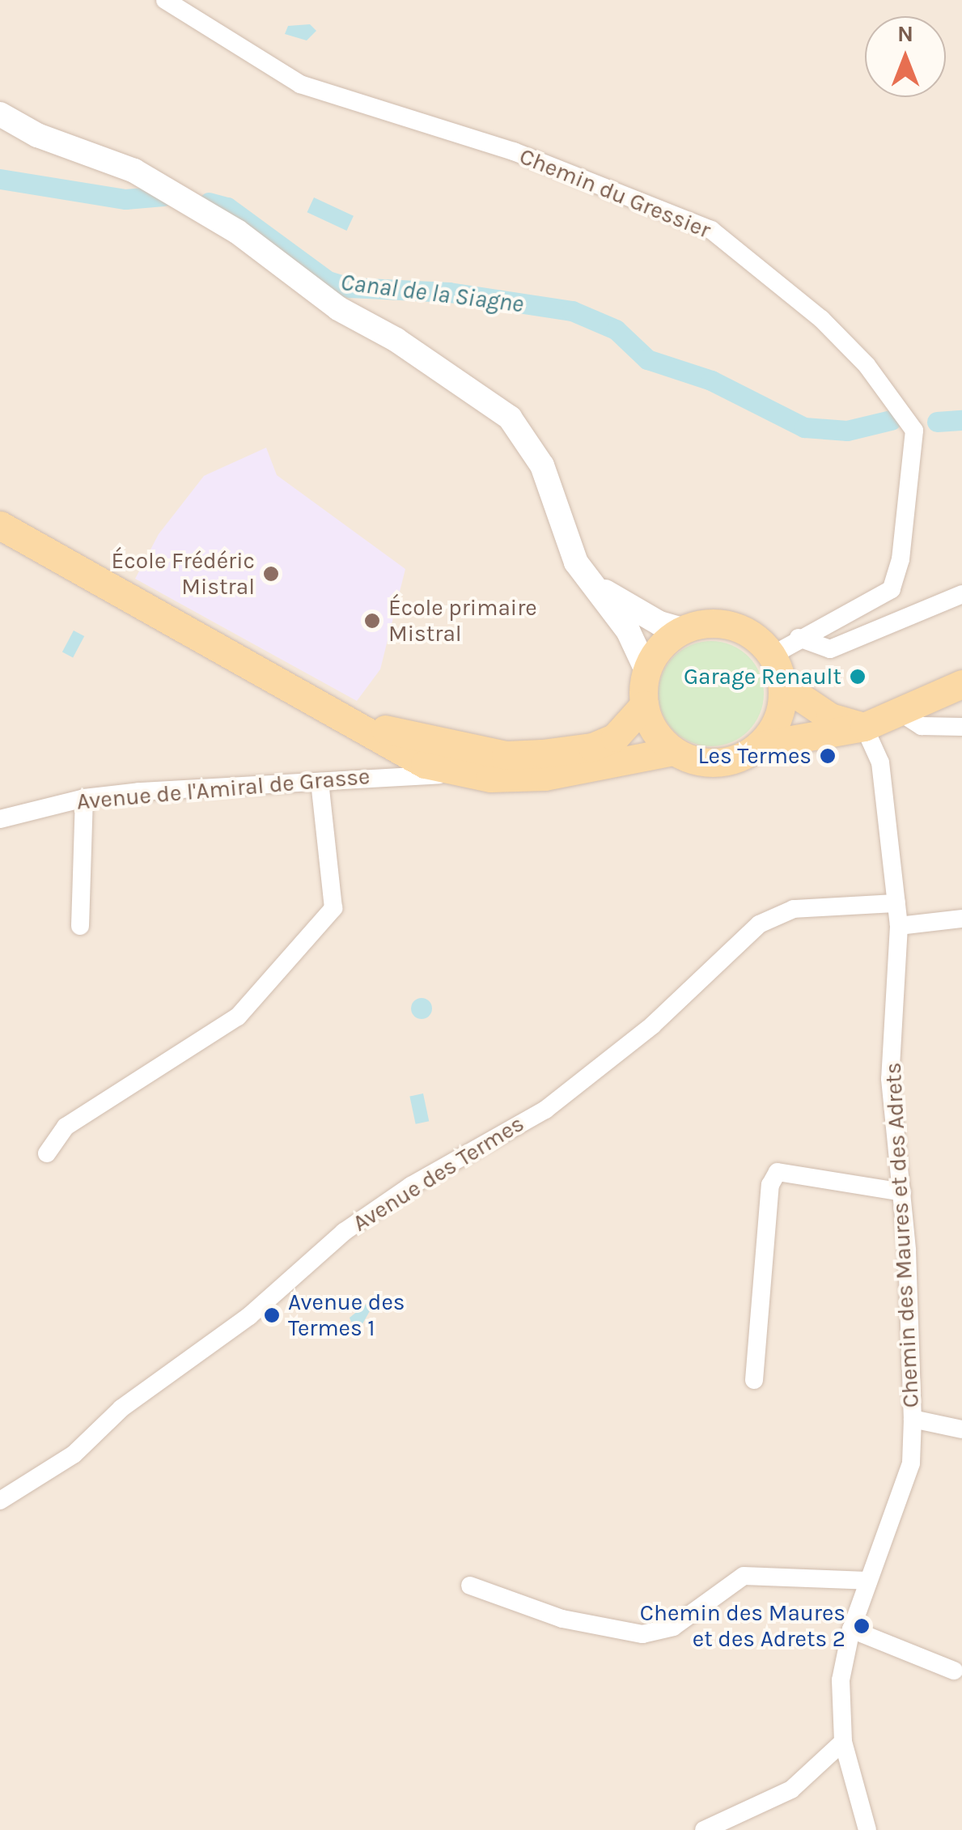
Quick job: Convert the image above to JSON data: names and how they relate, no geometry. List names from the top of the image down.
{
  "streets": {
    "street": [
      "Chemin du Gressier",
      "Avenue de l'Amiral de Grasse",
      "Avenue des Termes",
      "Chemin des Maures et des Adrets"
    ]
  },
  "crossings": [
    ["Avenue des Termes", "Chemin des Maures et des Adrets"]
  ],
  "water": ["Canal de la Siagne"],
  "places": [
    "École Frédéric Mistral",
    "École primaire Mistral",
    "Garage Renault",
    "Les Termes",
    "Avenue des Termes 1",
    "Chemin des Maures et des Adrets 2"
  ],
  "north": "top"
}
